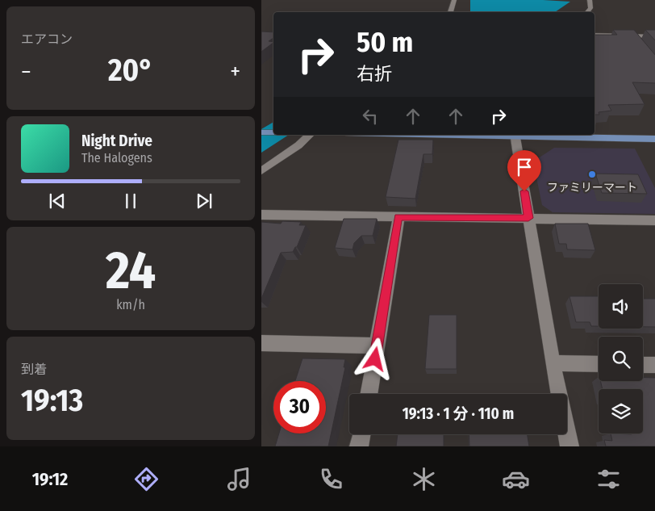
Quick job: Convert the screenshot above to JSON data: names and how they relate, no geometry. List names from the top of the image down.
{
  "places": ["ファミリーマート"],
  "page": {
    "tile": [
      "エアコン",
      ["24", "km/h"],
      ["到着", "19:13"]
    ],
    "turn": ["50 m", "右折"],
    "heat": ["−", "20°", "+"],
    "song": ["Night Drive", "The Halogens"],
    "limit": "30",
    "trip": "19:13 · 1 分 · 110 m",
    "tabs": "19:12"
  }
}
